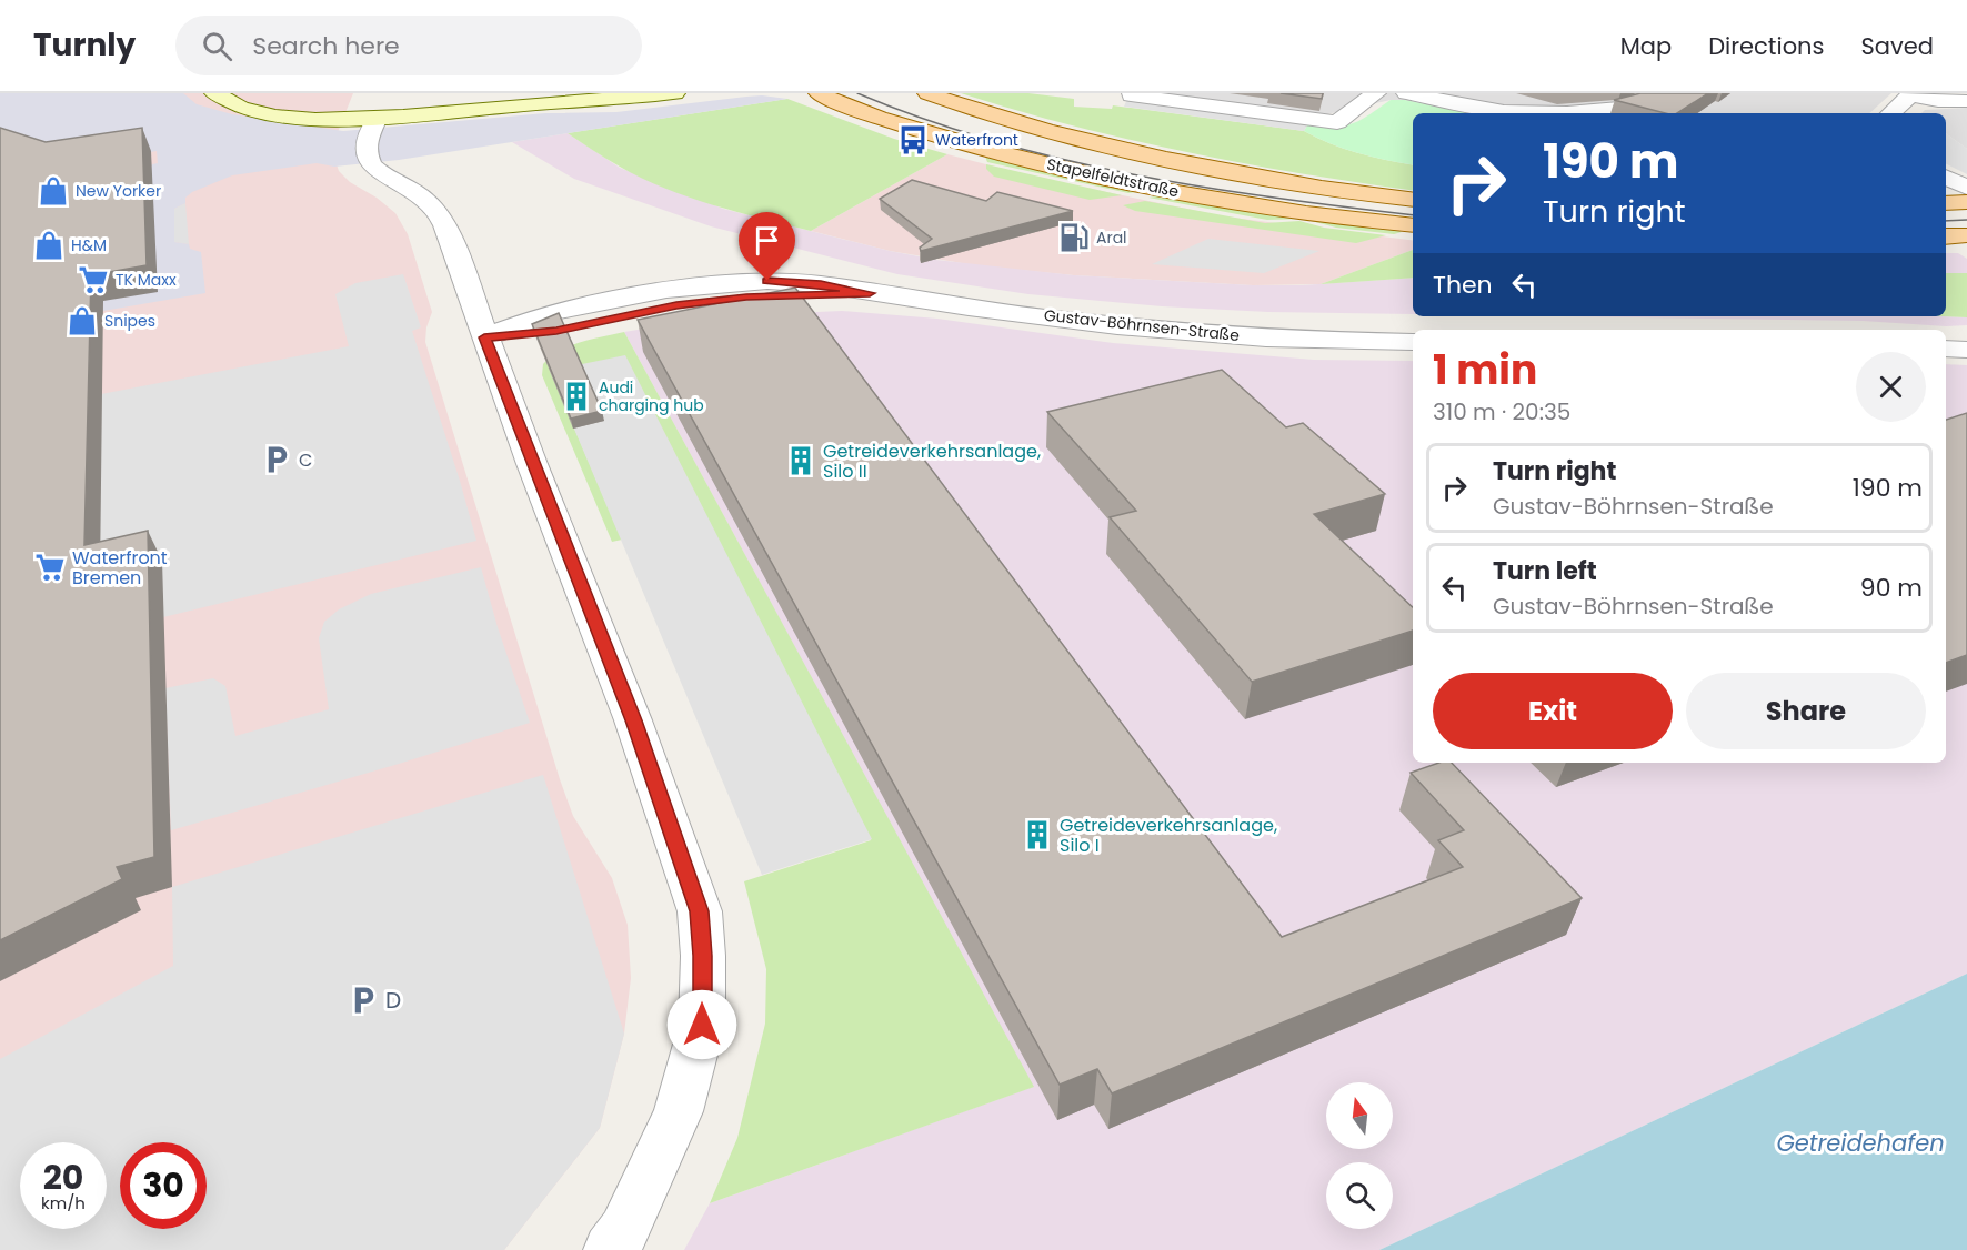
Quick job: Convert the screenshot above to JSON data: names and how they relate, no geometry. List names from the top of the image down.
{
  "streets": {
    "main road": ["Stapelfeldtstraße"],
    "street": ["Gustav-Böhrnsen-Straße"]
  },
  "water": ["Getreidehafen"],
  "places": {
    "bus stop": ["Waterfront"],
    "shop": ["New Yorker", "H&M", "Snipes"],
    "fuel station": ["Aral"],
    "supermarket": ["TK Maxx", "Waterfront Bremen"],
    "building": ["Audi charging hub", "Getreideverkehrsanlage, Silo II", "Getreideverkehrsanlage, Silo I"],
    "parking": ["C", "D"]
  },
  "north": "top",
  "page": {
    "header": "Turnly",
    "search": "Search here",
    "nav": ["Map", "Directions", "Saved"],
    "turn": ["190 m", "Turn right"],
    "then": "Then",
    "heading": ["1 min", "310 m · 20:35"],
    "list": [
      {
        "name": "Turn right",
        "note": "Gustav-Böhrnsen-Straße",
        "value": "190 m"
      },
      {
        "name": "Turn left",
        "note": "Gustav-Böhrnsen-Straße",
        "value": "90 m"
      }
    ],
    "buttons": ["Exit", "Share"],
    "speed": "20 km/h",
    "limit": "30"
  }
}
